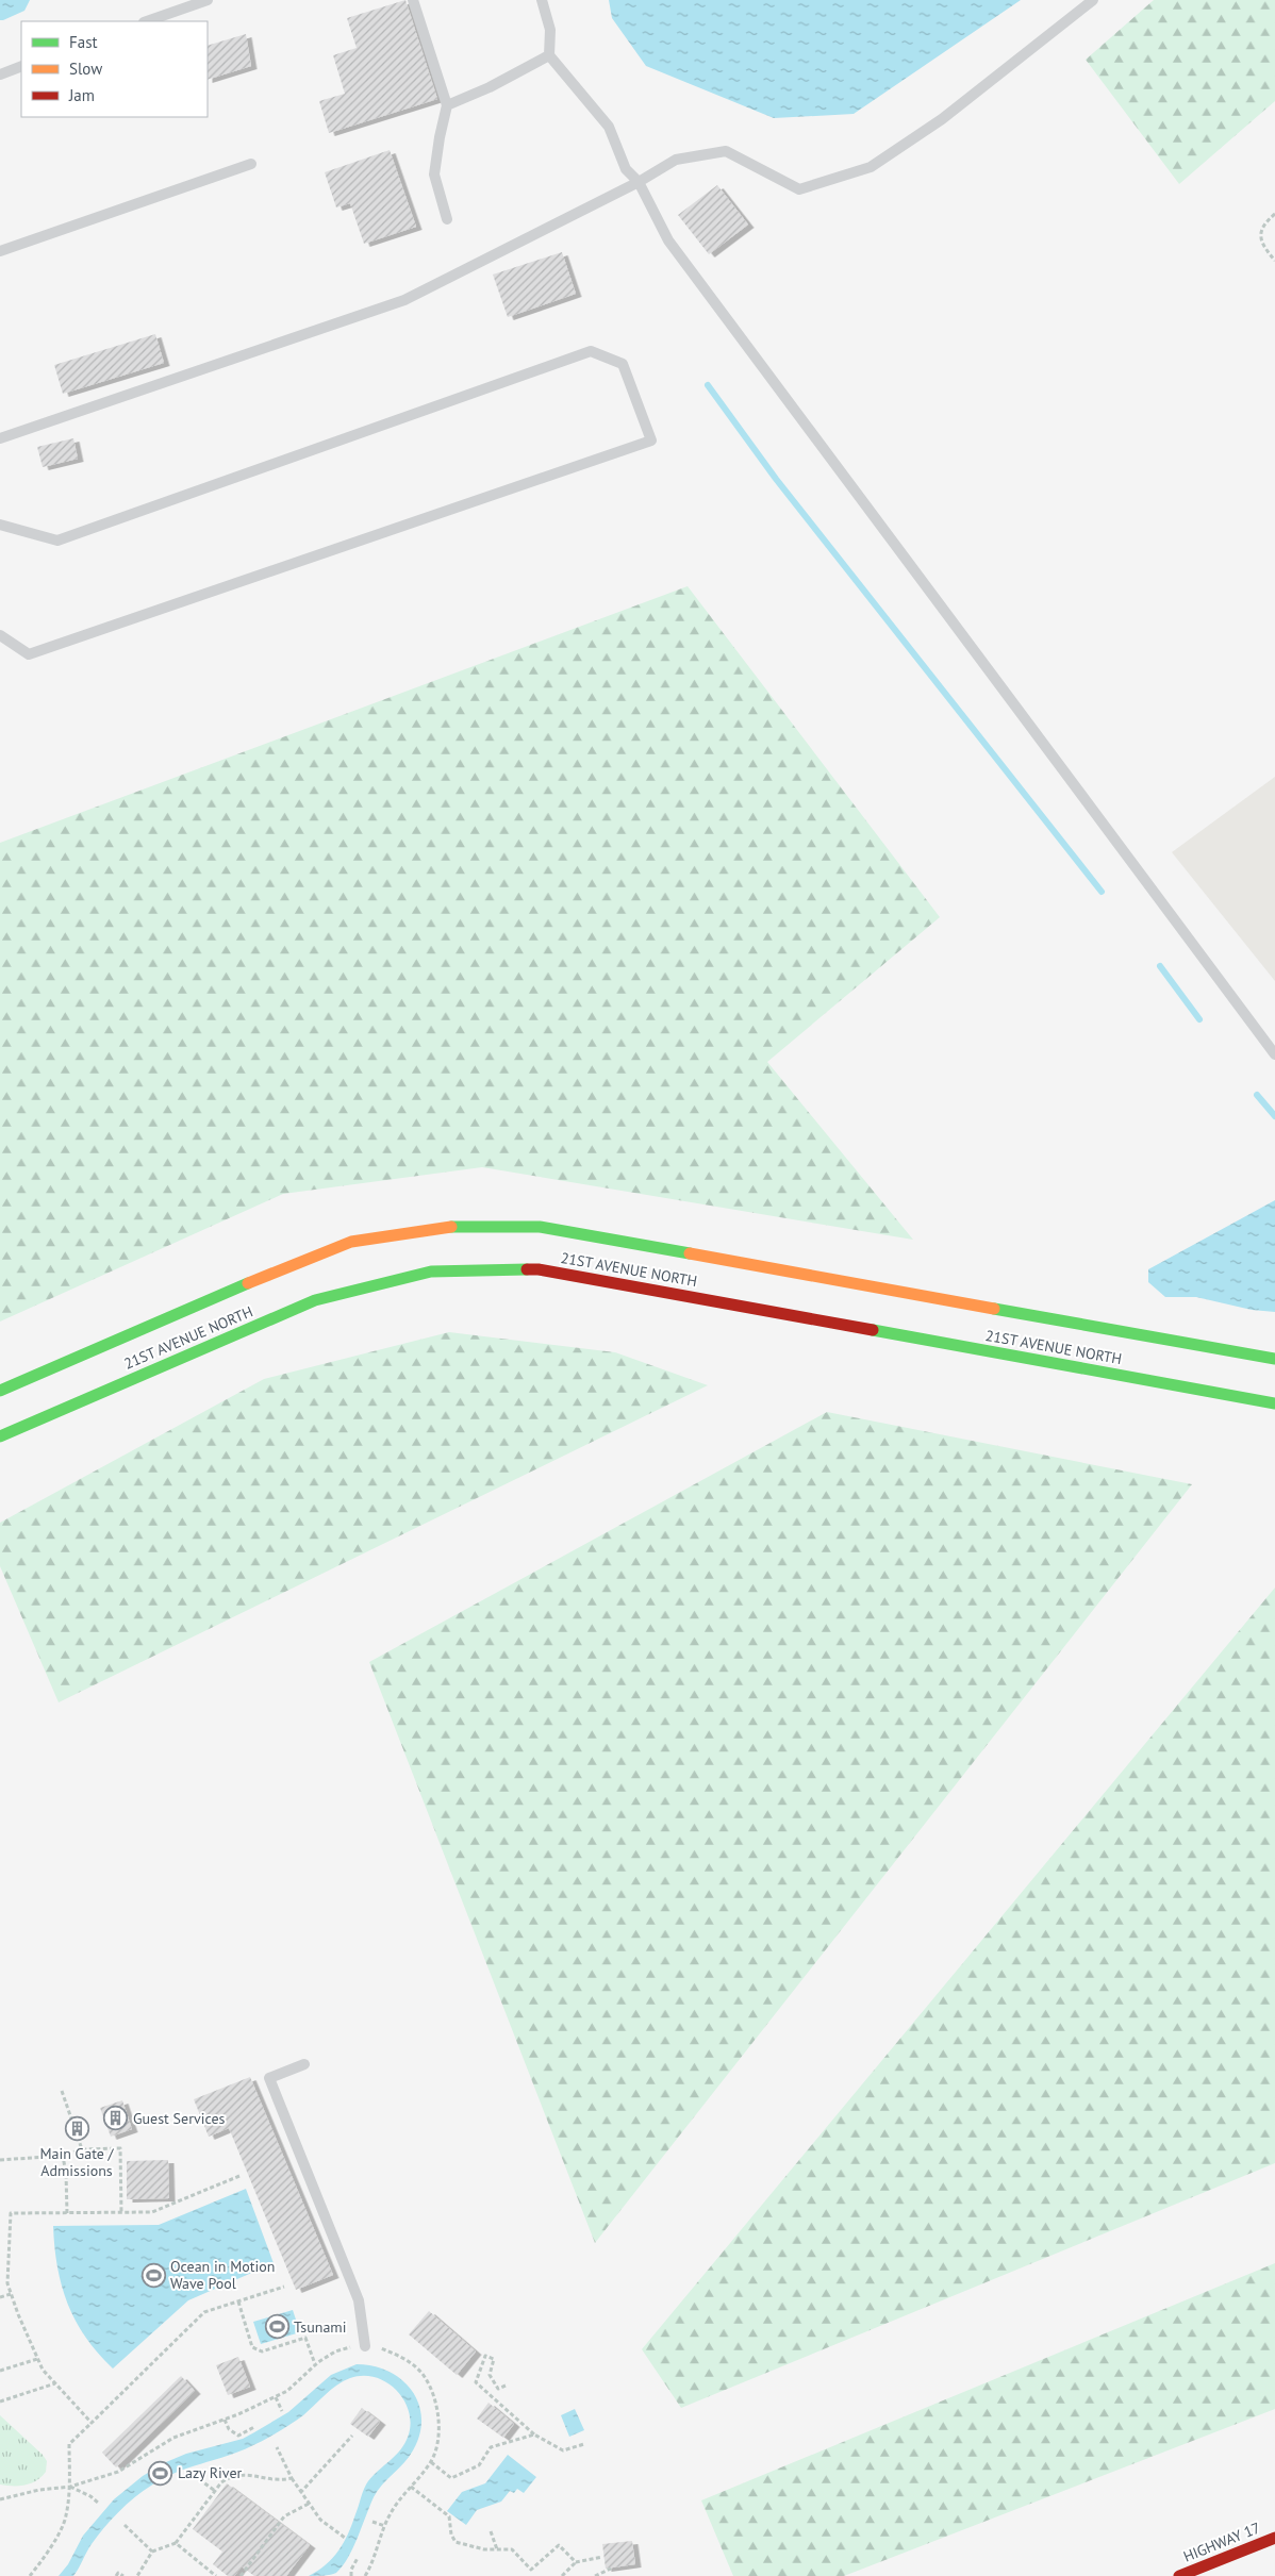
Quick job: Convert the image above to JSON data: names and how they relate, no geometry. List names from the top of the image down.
{
  "streets": {
    "main road": ["21ST AVENUE NORTH", "HIGHWAY 17"]
  },
  "places": {
    "building": ["Guest Services", "Main Gate / Admissions"],
    "sports": ["Ocean in Motion Wave Pool", "Tsunami", "Lazy River"]
  },
  "legend": ["Fast", "Slow", "Jam"]
}
